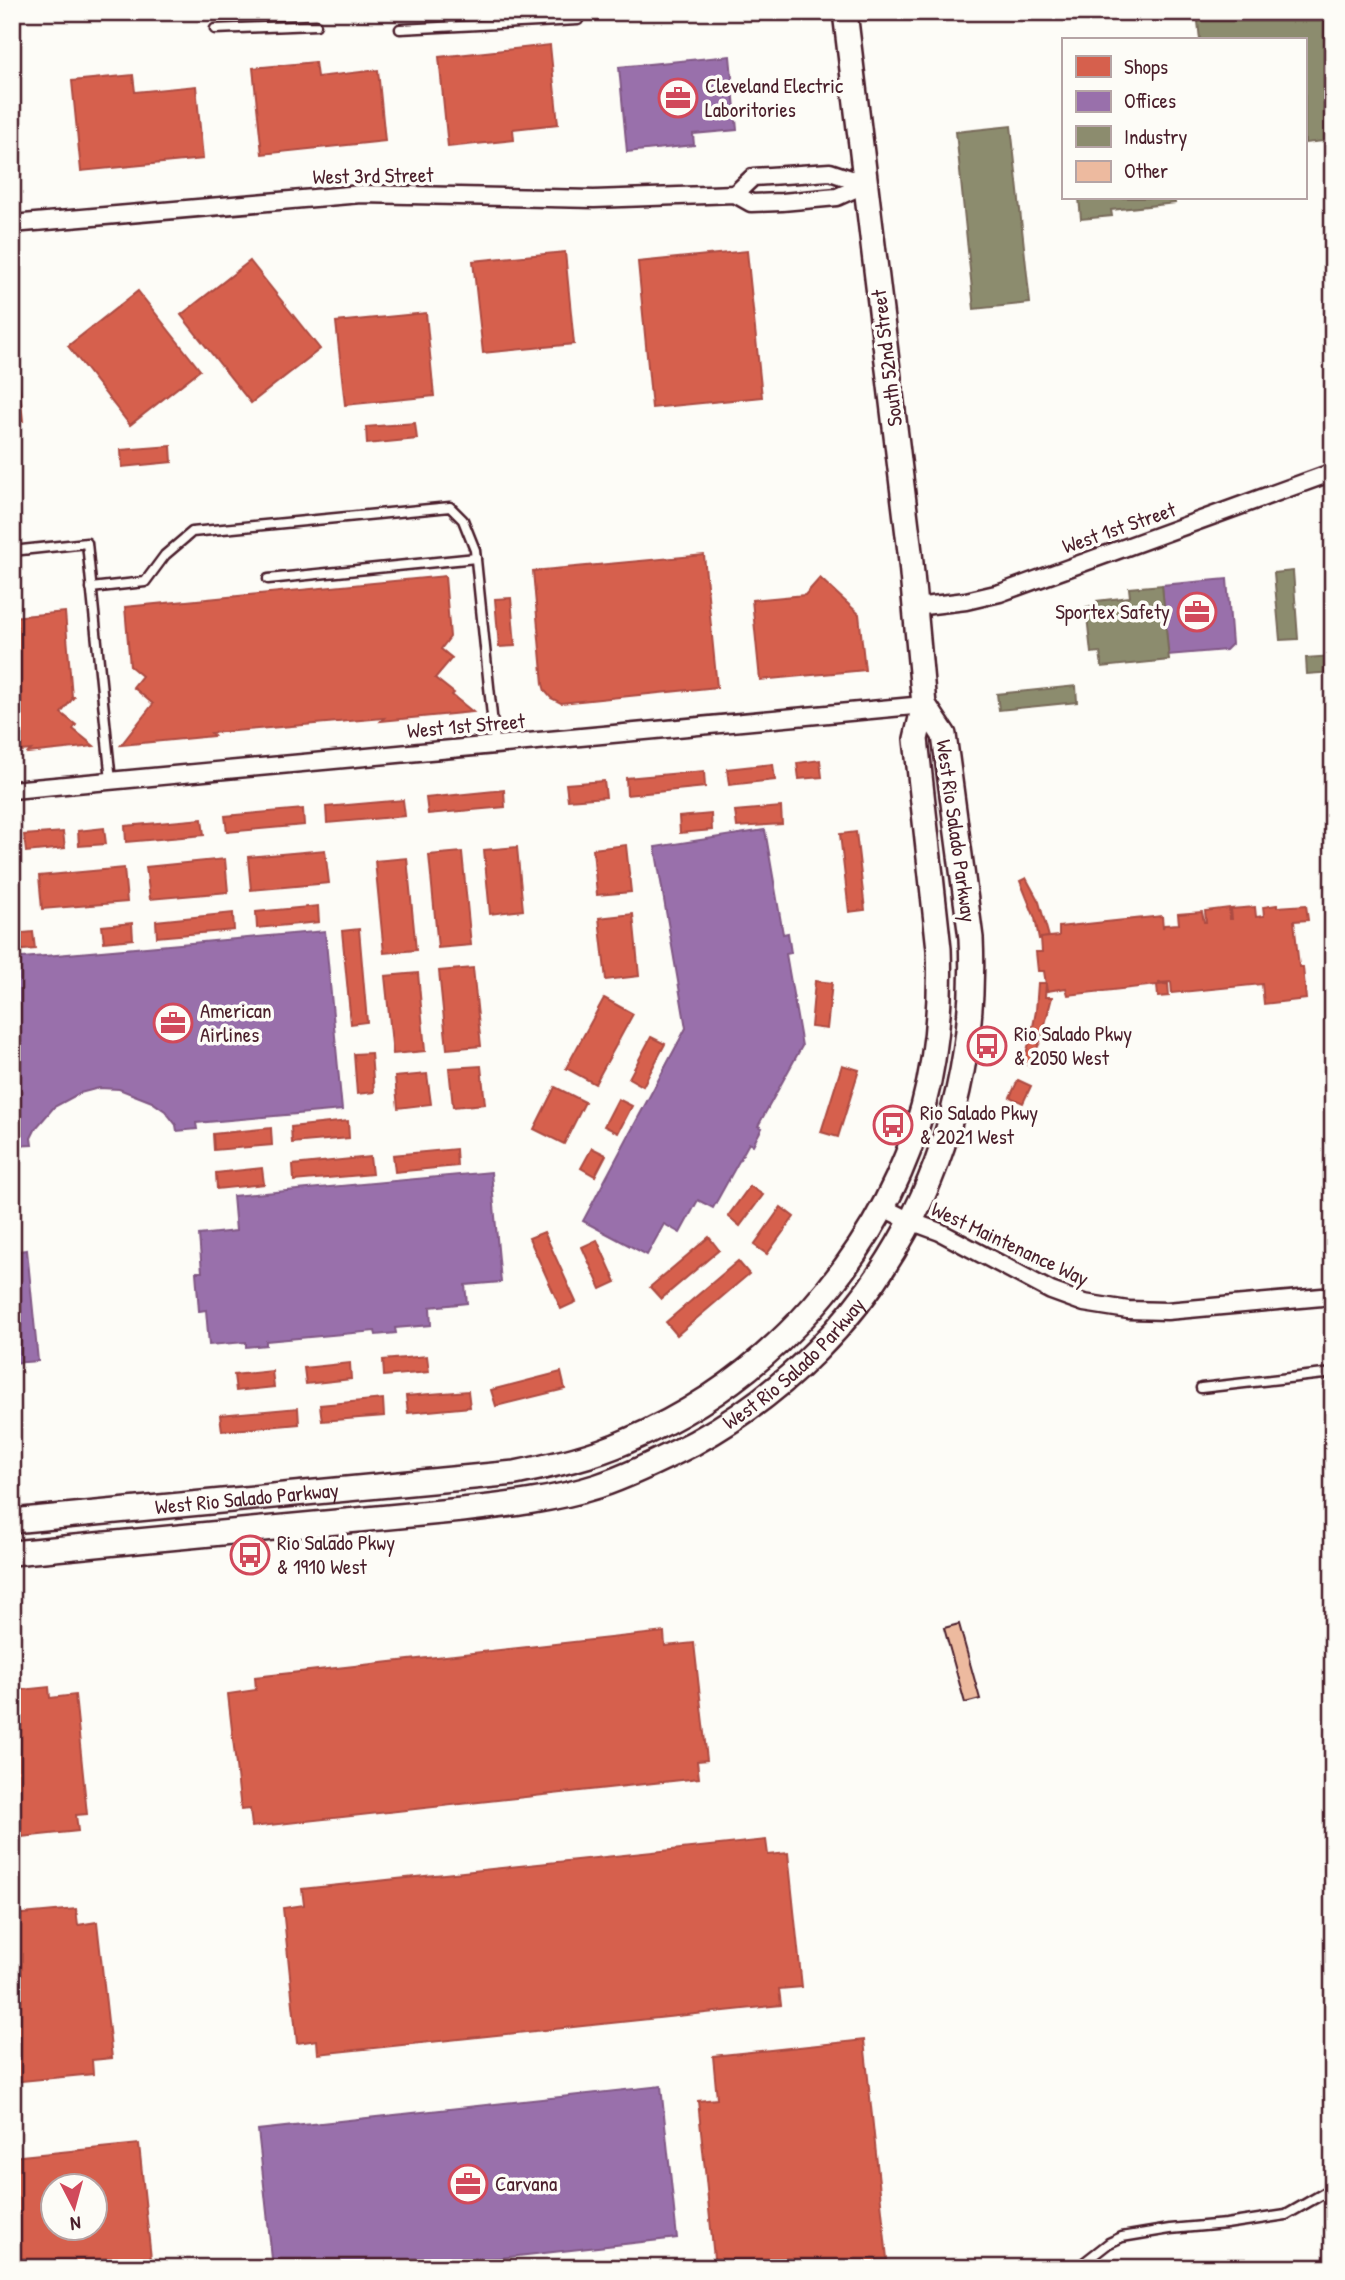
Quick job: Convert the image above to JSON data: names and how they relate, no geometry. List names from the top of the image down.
{
  "streets": {
    "main road": ["South 52nd Street", "West Rio Salado Parkway"],
    "street": ["West 3rd Street", "West 1st Street", "West Maintenance Way"]
  },
  "crossings": [
    ["West 3rd Street", "South 52nd Street"],
    ["South 52nd Street", "West 1st Street"],
    ["South 52nd Street", "West Rio Salado Parkway"],
    ["West 1st Street", "West Rio Salado Parkway"],
    ["West Rio Salado Parkway", "West Maintenance Way"]
  ],
  "places": {
    "office": [
      "Cleveland Electric Laboritories",
      "Sportex Safety",
      "American Airlines",
      "Carvana"
    ],
    "bus stop": ["Rio Salado Pkwy & 2050 West", "Rio Salado Pkwy & 2021 West", "Rio Salado Pkwy & 1910 West"]
  },
  "legend": [
    "Shops",
    "Offices",
    "Industry",
    "Other"
  ],
  "north": "bottom"
}
